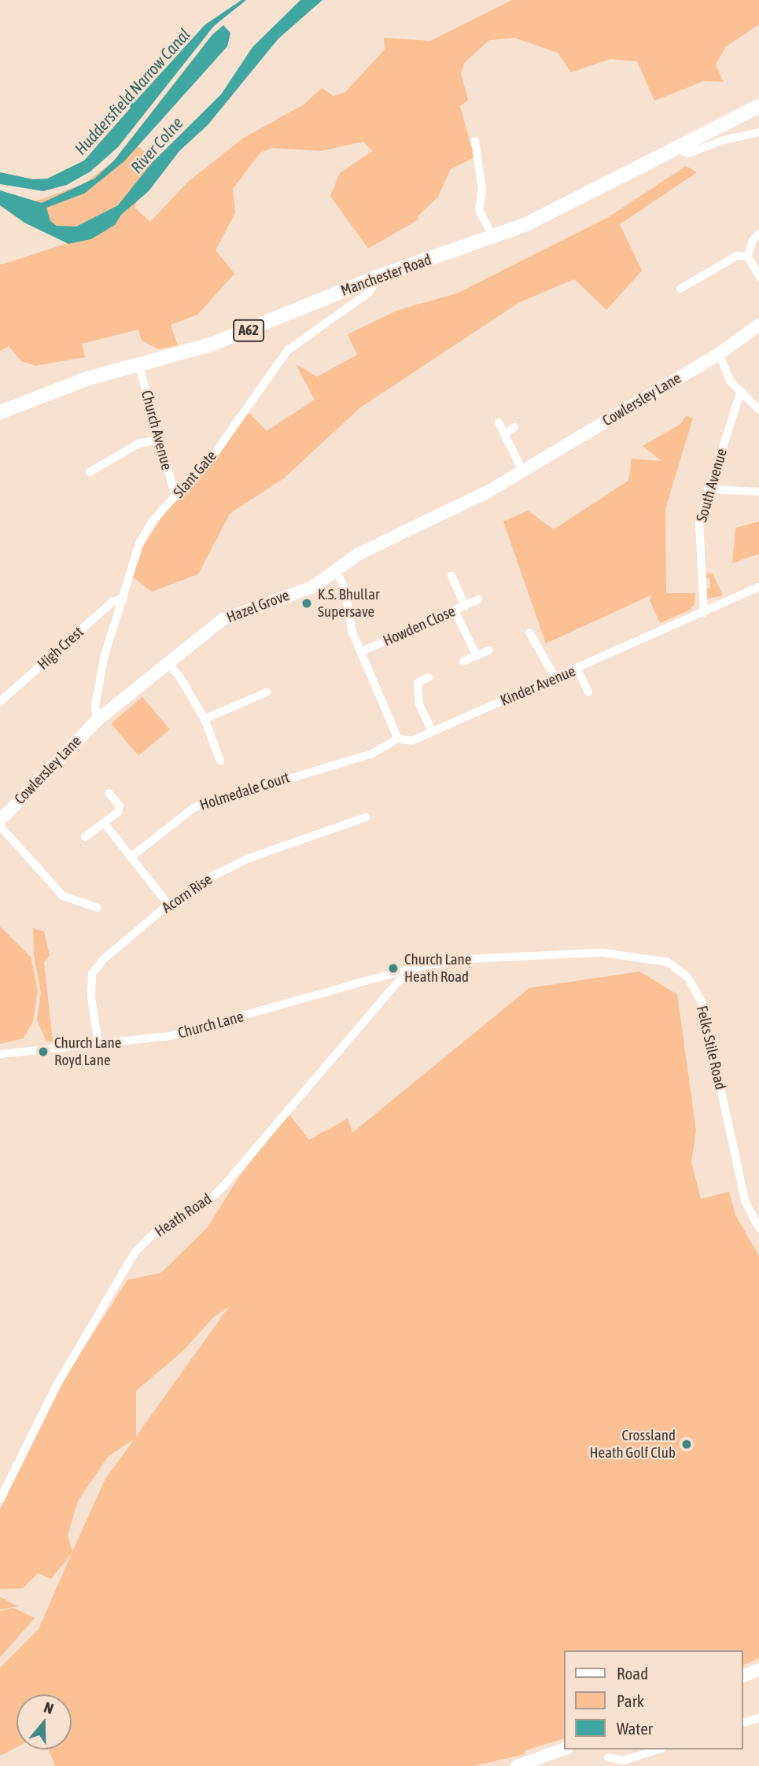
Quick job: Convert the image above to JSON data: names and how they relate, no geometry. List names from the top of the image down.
{
  "streets": {
    "main road": ["Manchester Road", "A62"],
    "street": [
      "Cowlersley Lane",
      "Church Avenue",
      "Slant Gate",
      "South Avenue",
      "Hazel Grove",
      "Howden Close",
      "High Crest",
      "Kinder Avenue",
      "Holmedale Court",
      "Acorn Rise",
      "Church Lane",
      "Felks Stile Road",
      "Heath Road"
    ]
  },
  "crossings": [
    ["Manchester Road", "Church Avenue"],
    ["Manchester Road", "Slant Gate"],
    ["Cowlersley Lane", "Slant Gate"],
    ["Cowlersley Lane", "Hazel Grove"],
    ["Church Avenue", "Slant Gate"],
    ["Slant Gate", "Hazel Grove"],
    ["Slant Gate", "High Crest"],
    ["South Avenue", "Kinder Avenue"],
    ["Kinder Avenue", "Holmedale Court"],
    ["Acorn Rise", "Church Lane"],
    ["Church Lane", "Felks Stile Road"],
    ["Church Lane", "Heath Road"],
    ["Felks Stile Road", "Heath Road"]
  ],
  "water": ["Huddersfield Narrow Canal", "River Colne"],
  "places": [
    "K.S. Bhullar Supersave",
    "Church Lane Heath Road",
    "Church Lane Royd Lane",
    "Crossland Heath Golf Club"
  ],
  "legend": ["Road", "Park", "Water"],
  "north": "top"
}
